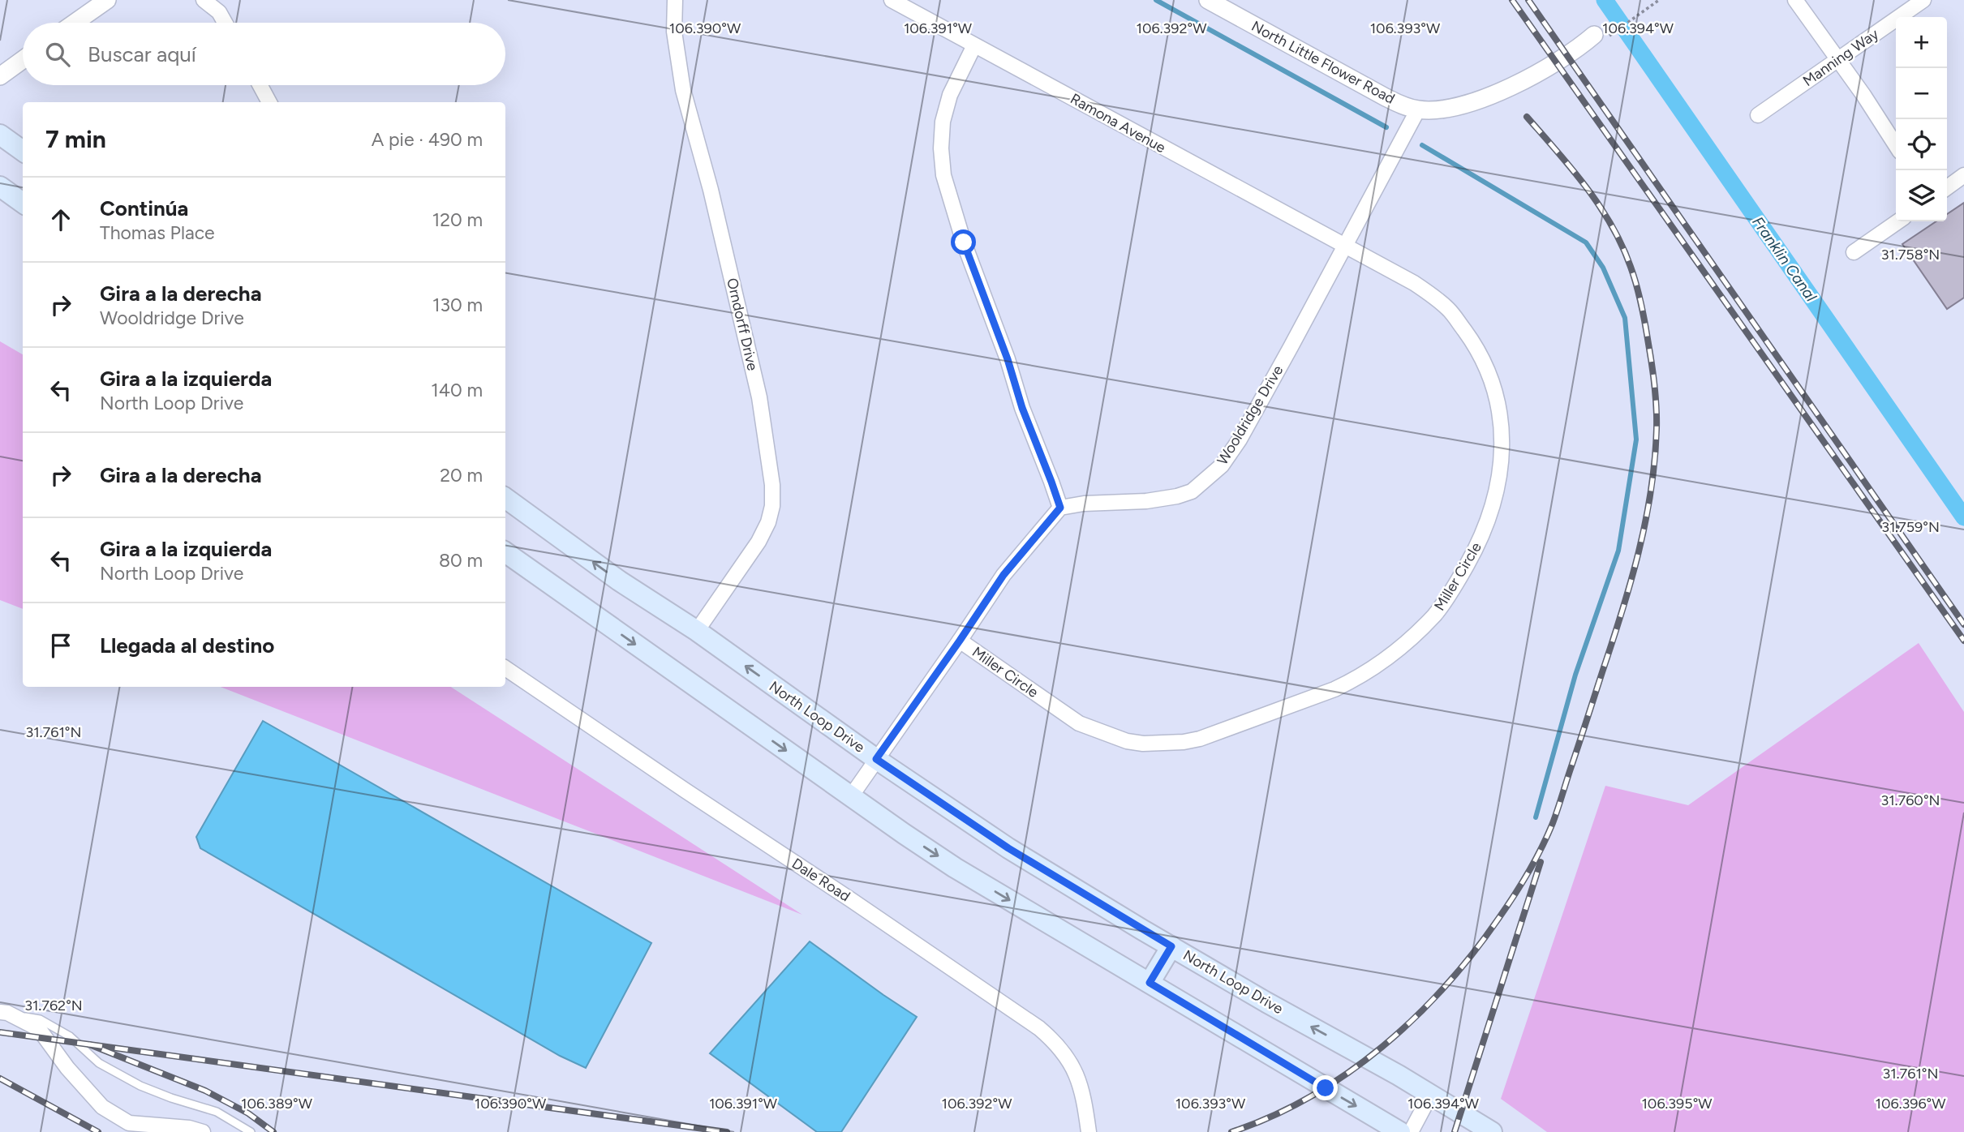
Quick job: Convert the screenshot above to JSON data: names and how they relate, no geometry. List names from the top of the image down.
{
  "streets": {
    "main road": ["North Loop Drive"],
    "street": [
      "Manning Way",
      "North Little Flower Road",
      "Ramona Avenue",
      "Orndorff Drive",
      "Wooldridge Drive",
      "Miller Circle",
      "Dale Road"
    ]
  },
  "crossings": [
    ["North Little Flower Road", "Wooldridge Drive"],
    ["Ramona Avenue", "Wooldridge Drive"],
    ["Ramona Avenue", "Miller Circle"],
    ["Orndorff Drive", "North Loop Drive"],
    ["Wooldridge Drive", "Miller Circle"]
  ],
  "water": ["Franklin Canal"],
  "page": {
    "map_buttons": ["+", "−"],
    "search": "Buscar aquí",
    "heading": ["7 min", "A pie · 490 m"],
    "list": [
      ["Continúa", "Thomas Place", "120 m"],
      ["Gira a la derecha", "Wooldridge Drive", "130 m"],
      ["Gira a la izquierda", "North Loop Drive", "140 m"],
      ["Gira a la derecha", "20 m"],
      ["Gira a la izquierda", "North Loop Drive", "80 m"],
      "Llegada al destino"
    ]
  },
  "coordinates": [
    "106.390°W",
    "106.391°W",
    "106.392°W",
    "106.393°W",
    "106.394°W",
    "31.758°N",
    "31.759°N",
    "31.761°N",
    "31.760°N",
    "31.762°N",
    "106.389°W",
    "106.395°W",
    "106.396°W"
  ]
}
